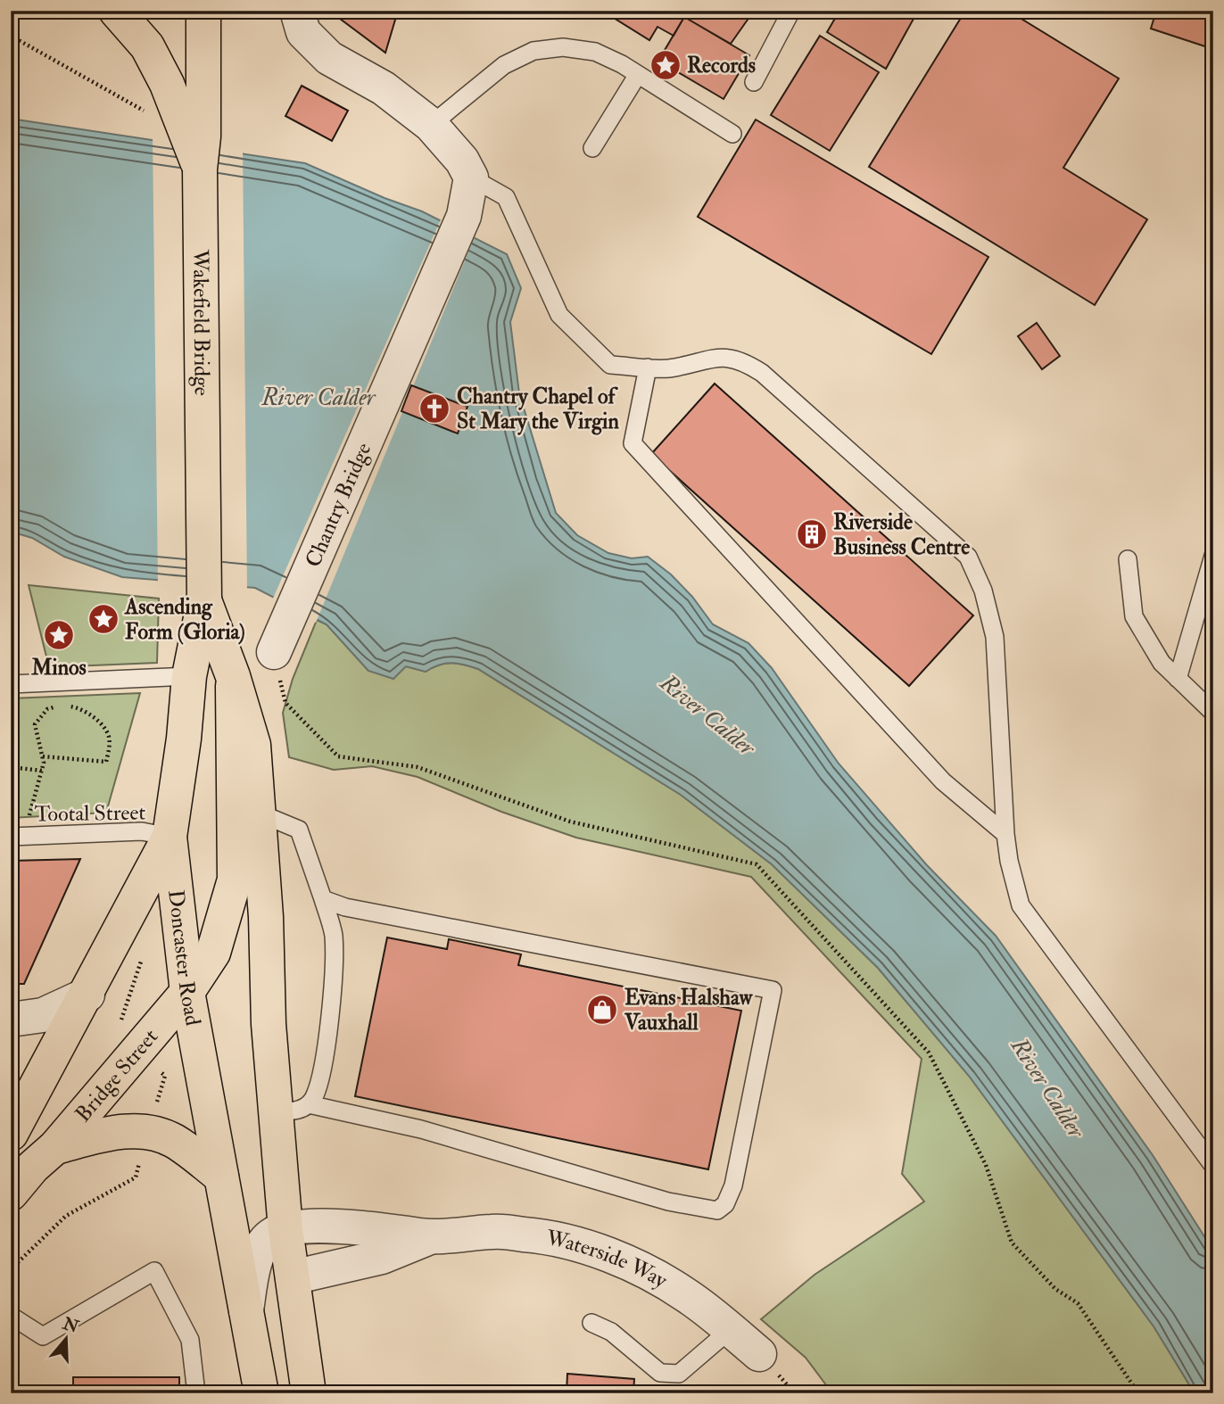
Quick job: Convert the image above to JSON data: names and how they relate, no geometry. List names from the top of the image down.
{
  "streets": {
    "main road": ["Wakefield Bridge", "Doncaster Road", "Bridge Street"],
    "street": ["Chantry Bridge", "Waterside Way"],
    "lane": ["Tootal Street"]
  },
  "crossings": [
    ["Wakefield Bridge", "Doncaster Road"],
    ["Tootal Street", "Doncaster Road"],
    ["Doncaster Road", "Bridge Street"]
  ],
  "water": ["River Calder"],
  "places": {
    "place": ["Records", "Ascending Form (Gloria)", "Minos"],
    "church": ["Chantry Chapel of St Mary the Virgin"],
    "building": ["Riverside Business Centre"],
    "shop": ["Evans Halshaw Vauxhall"]
  },
  "north": "top"
}
